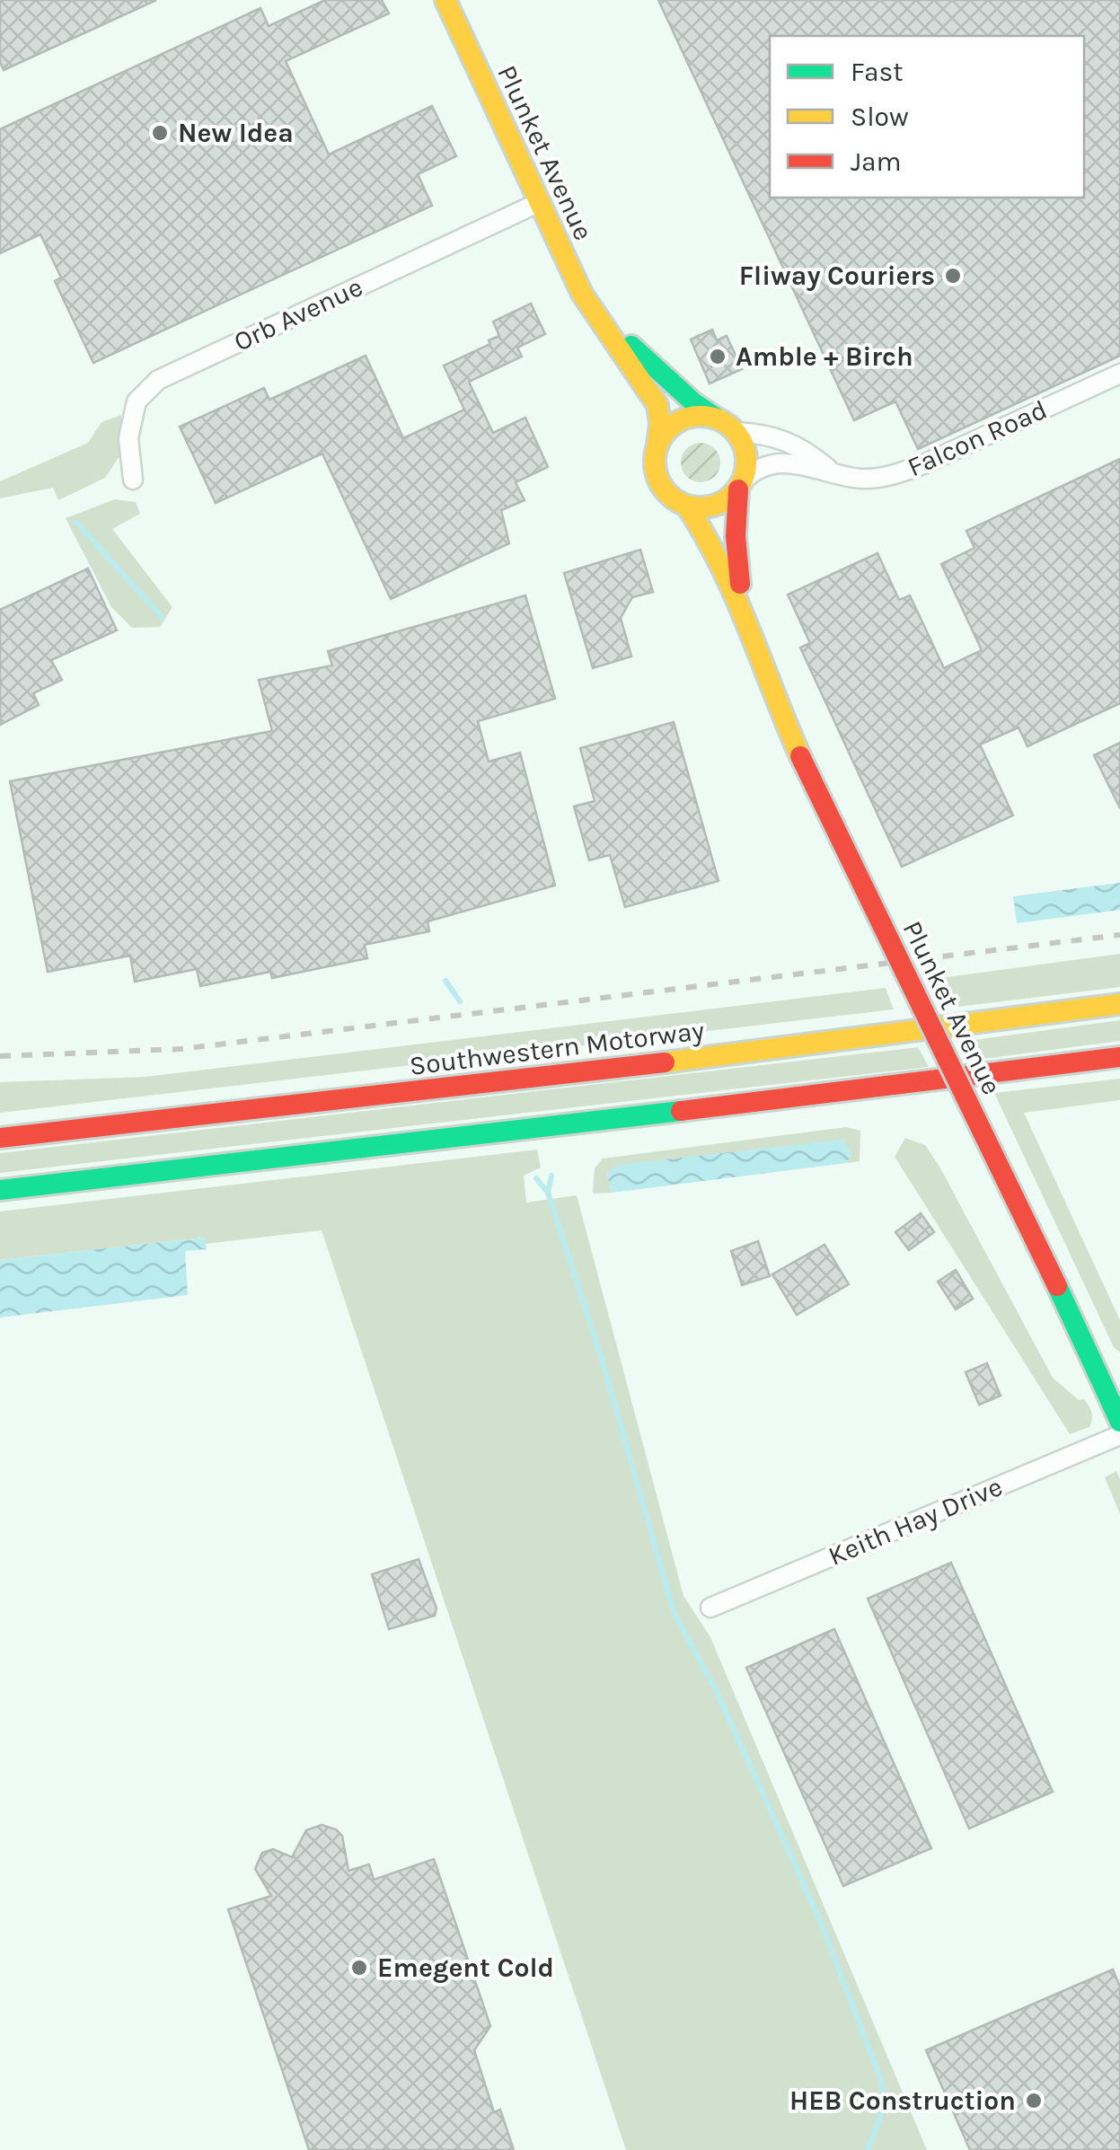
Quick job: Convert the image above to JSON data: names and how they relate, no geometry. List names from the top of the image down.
{
  "streets": {
    "main road": ["Plunket Avenue", "Southwestern Motorway"],
    "street": ["Orb Avenue", "Falcon Road", "Keith Hay Drive"]
  },
  "crossings": [
    ["Plunket Avenue", "Orb Avenue"],
    ["Plunket Avenue", "Falcon Road"]
  ],
  "places": [
    "New Idea",
    "Fliway Couriers",
    "Amble + Birch",
    "Emegent Cold",
    "HEB Construction"
  ],
  "legend": ["Fast", "Slow", "Jam"]
}
